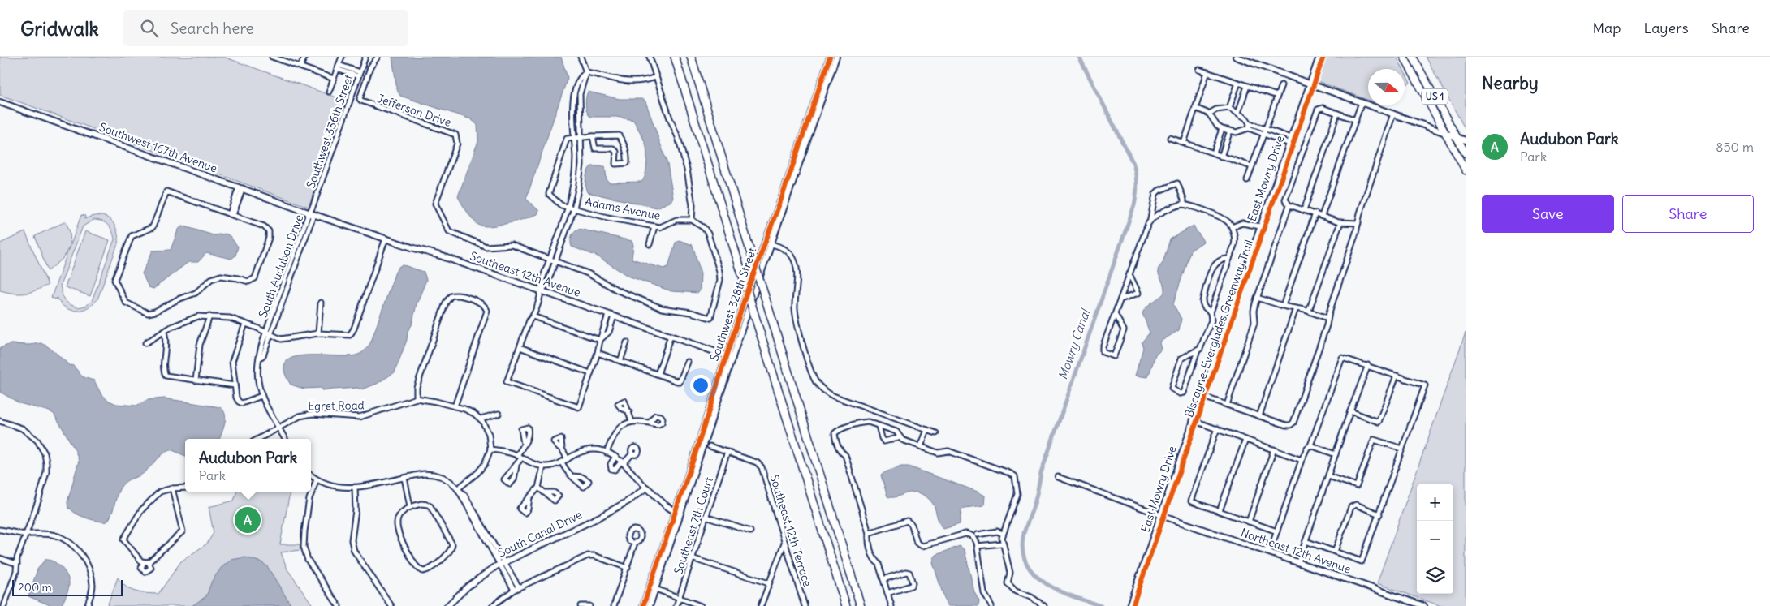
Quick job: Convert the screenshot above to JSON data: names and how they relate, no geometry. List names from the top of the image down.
{
  "streets": {
    "highway": ["US 1"],
    "street": [
      "Jefferson Drive",
      "Southwest 336th Street",
      "Southwest 167th Avenue",
      "East Mowry Drive",
      "Adams Avenue",
      "South Audubon Drive",
      "Southeast 12th Avenue",
      "Southwest 328th Street",
      "Egret Road",
      "Southeast 7th Court",
      "Southeast 12th Terrace",
      "South Canal Drive",
      "Northeast 12th Avenue"
    ],
    "cycle path": ["Biscayne-Everglades Greenway Trail"]
  },
  "crossings": [
    ["Southwest 336th Street", "Southwest 167th Avenue"],
    ["Southwest 336th Street", "South Audubon Drive"],
    ["Southwest 336th Street", "Southeast 12th Avenue"],
    ["Southwest 167th Avenue", "South Audubon Drive"],
    ["Southwest 167th Avenue", "Southeast 12th Avenue"],
    ["East Mowry Drive", "Northeast 12th Avenue"],
    ["South Audubon Drive", "Southeast 12th Avenue"],
    ["South Audubon Drive", "Egret Road"],
    ["Southeast 12th Avenue", "Southwest 328th Street"],
    ["Southeast 7th Court", "Southeast 12th Terrace"]
  ],
  "water": ["Mowry Canal"],
  "scale_bar": "200 m",
  "north": "right",
  "page": {
    "header": "Gridwalk",
    "search": "Search here",
    "nav": ["Map", "Layers", "Share"],
    "heading": "Nearby",
    "list": [
      {
        "mark": "A",
        "name": "Audubon Park",
        "note": "Park",
        "value": "850 m"
      }
    ],
    "buttons": ["Save", "Share"],
    "popup": ["Audubon Park", "Park"],
    "map_buttons": ["+", "−"],
    "pins": "A",
    "scale": "200 m"
  }
}
